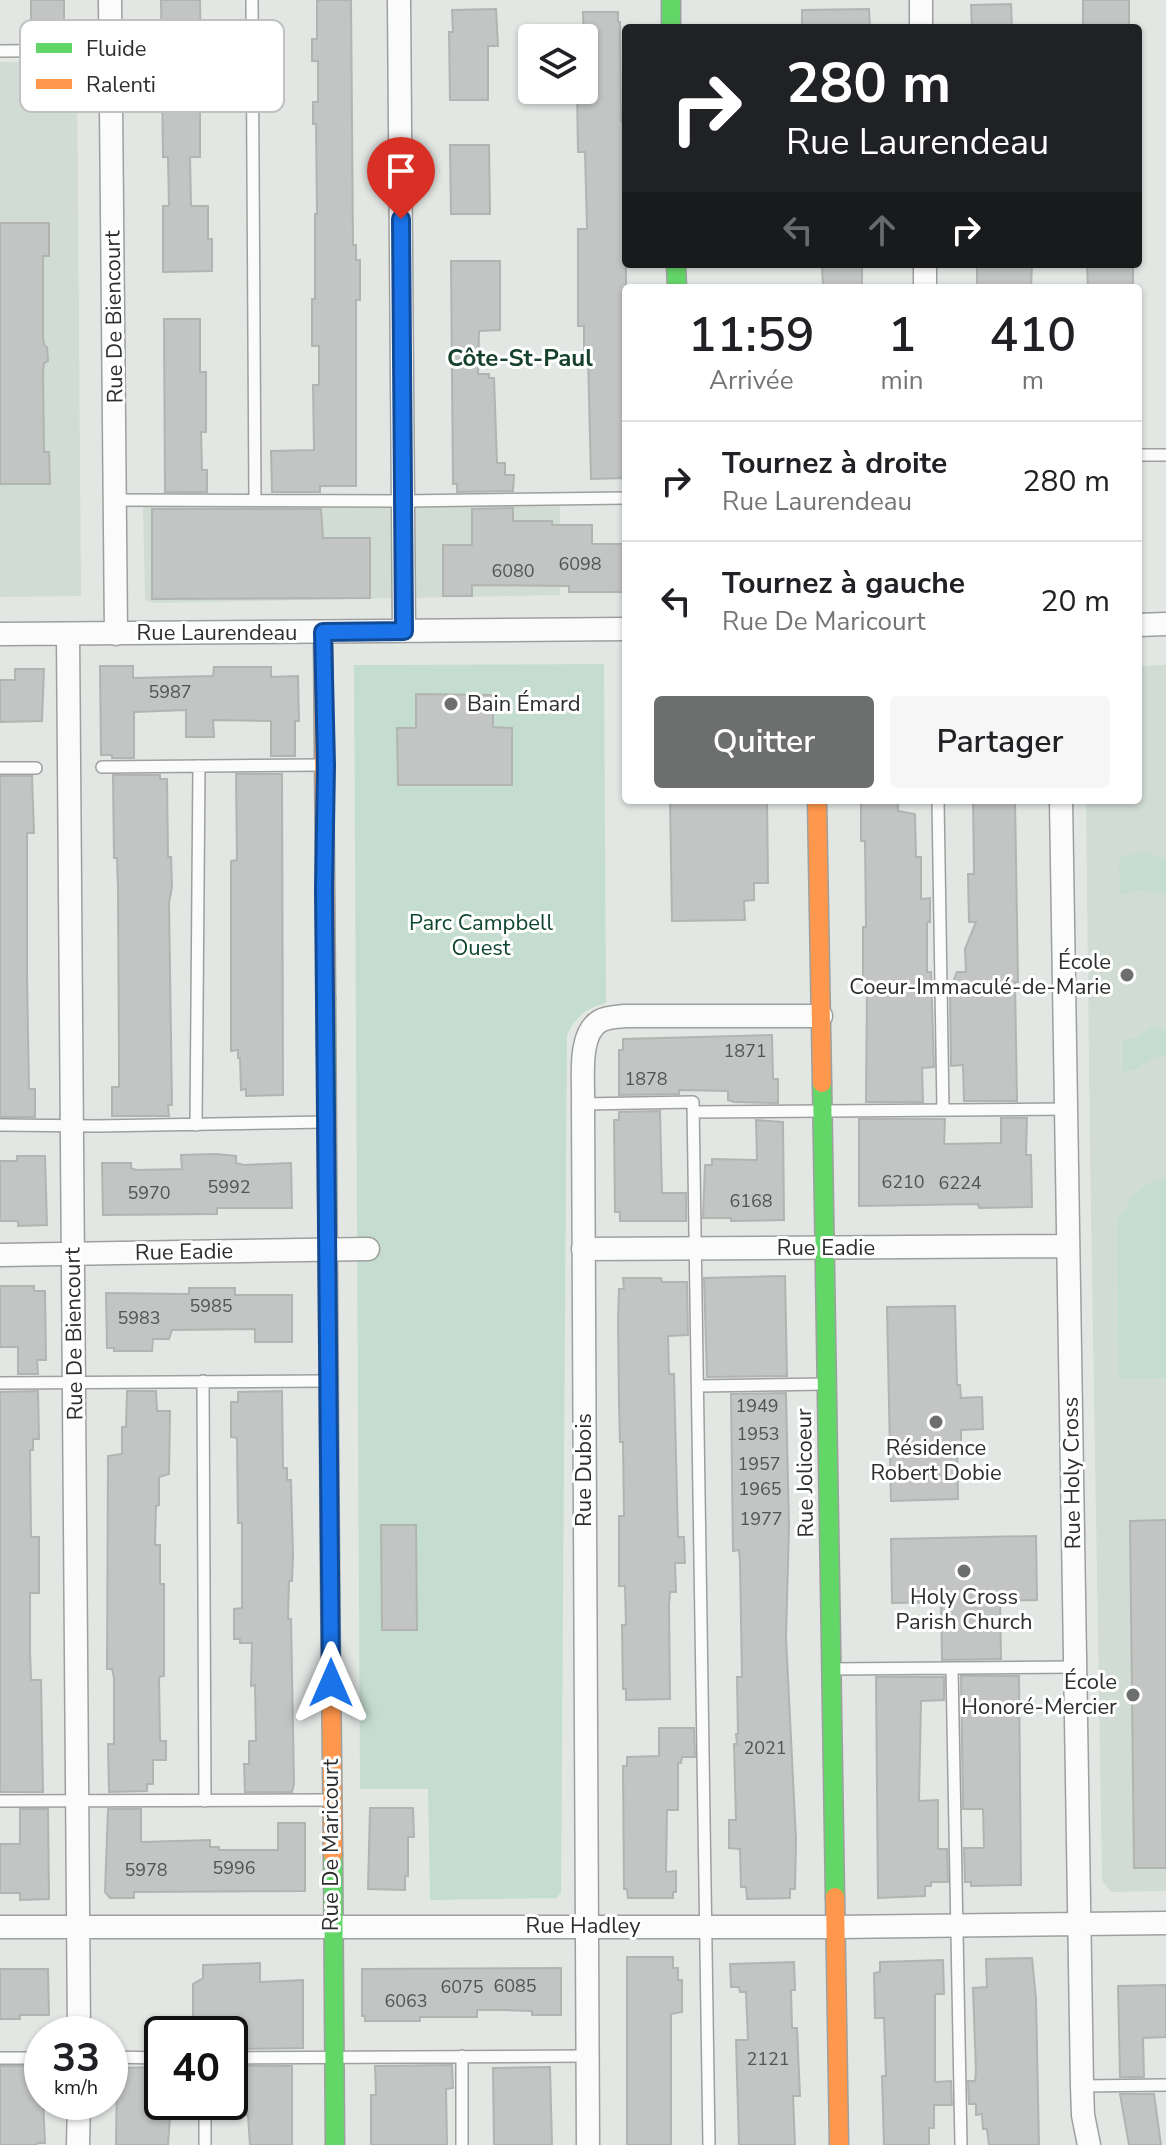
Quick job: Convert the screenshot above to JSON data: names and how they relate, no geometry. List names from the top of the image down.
{
  "streets": {
    "street": [
      "Rue De Biencourt",
      "Rue Laurendeau",
      "Rue Eadie",
      "Rue Dubois",
      "Rue Jolicoeur",
      "Rue Holy Cross",
      "Rue De Maricourt",
      "Rue Hadley"
    ]
  },
  "crossings": [
    ["Rue De Biencourt", "Rue Laurendeau"],
    ["Rue De Biencourt", "Rue Eadie"],
    ["Rue De Biencourt", "Rue Hadley"],
    ["Rue Laurendeau", "Rue De Maricourt"],
    ["Rue Eadie", "Rue Dubois"],
    ["Rue Eadie", "Rue Jolicoeur"],
    ["Rue Eadie", "Rue Holy Cross"],
    ["Rue Eadie", "Rue De Maricourt"],
    ["Rue Dubois", "Rue Jolicoeur"],
    ["Rue Dubois", "Rue Hadley"],
    ["Rue Jolicoeur", "Rue Hadley"],
    ["Rue Holy Cross", "Rue Hadley"],
    ["Rue De Maricourt", "Rue Hadley"]
  ],
  "districts": ["Côte-St-Paul"],
  "parks": ["Parc Campbell Ouest"],
  "places": [
    "Bain Émard",
    "École Coeur-Immaculé-de-Marie",
    "Résidence Robert Dobie",
    "Holy Cross Parish Church",
    "École Honoré-Mercier"
  ],
  "house_numbers": [
    "6098",
    "6080",
    "5987",
    "1871",
    "1878",
    "6210",
    "6224",
    "5992",
    "5970",
    "6168",
    "5985",
    "5983",
    "1949",
    "1953",
    "1957",
    "1965",
    "1977",
    "2021",
    "5996",
    "5978",
    "6085",
    "6075",
    "6063",
    "2121"
  ],
  "legend": ["Fluide", "Ralenti"],
  "page": {
    "turn": ["280 m", "Rue Laurendeau"],
    "eta": [
      "11:59",
      "Arrivée",
      "1",
      "min",
      "410",
      "m"
    ],
    "list": [
      {
        "name": "Tournez à droite",
        "note": "Rue Laurendeau",
        "value": "280 m"
      },
      {
        "name": "Tournez à gauche",
        "note": "Rue De Maricourt",
        "value": "20 m"
      }
    ],
    "buttons": ["Quitter", "Partager"],
    "speed": "33 km/h",
    "limit": "40"
  }
}
